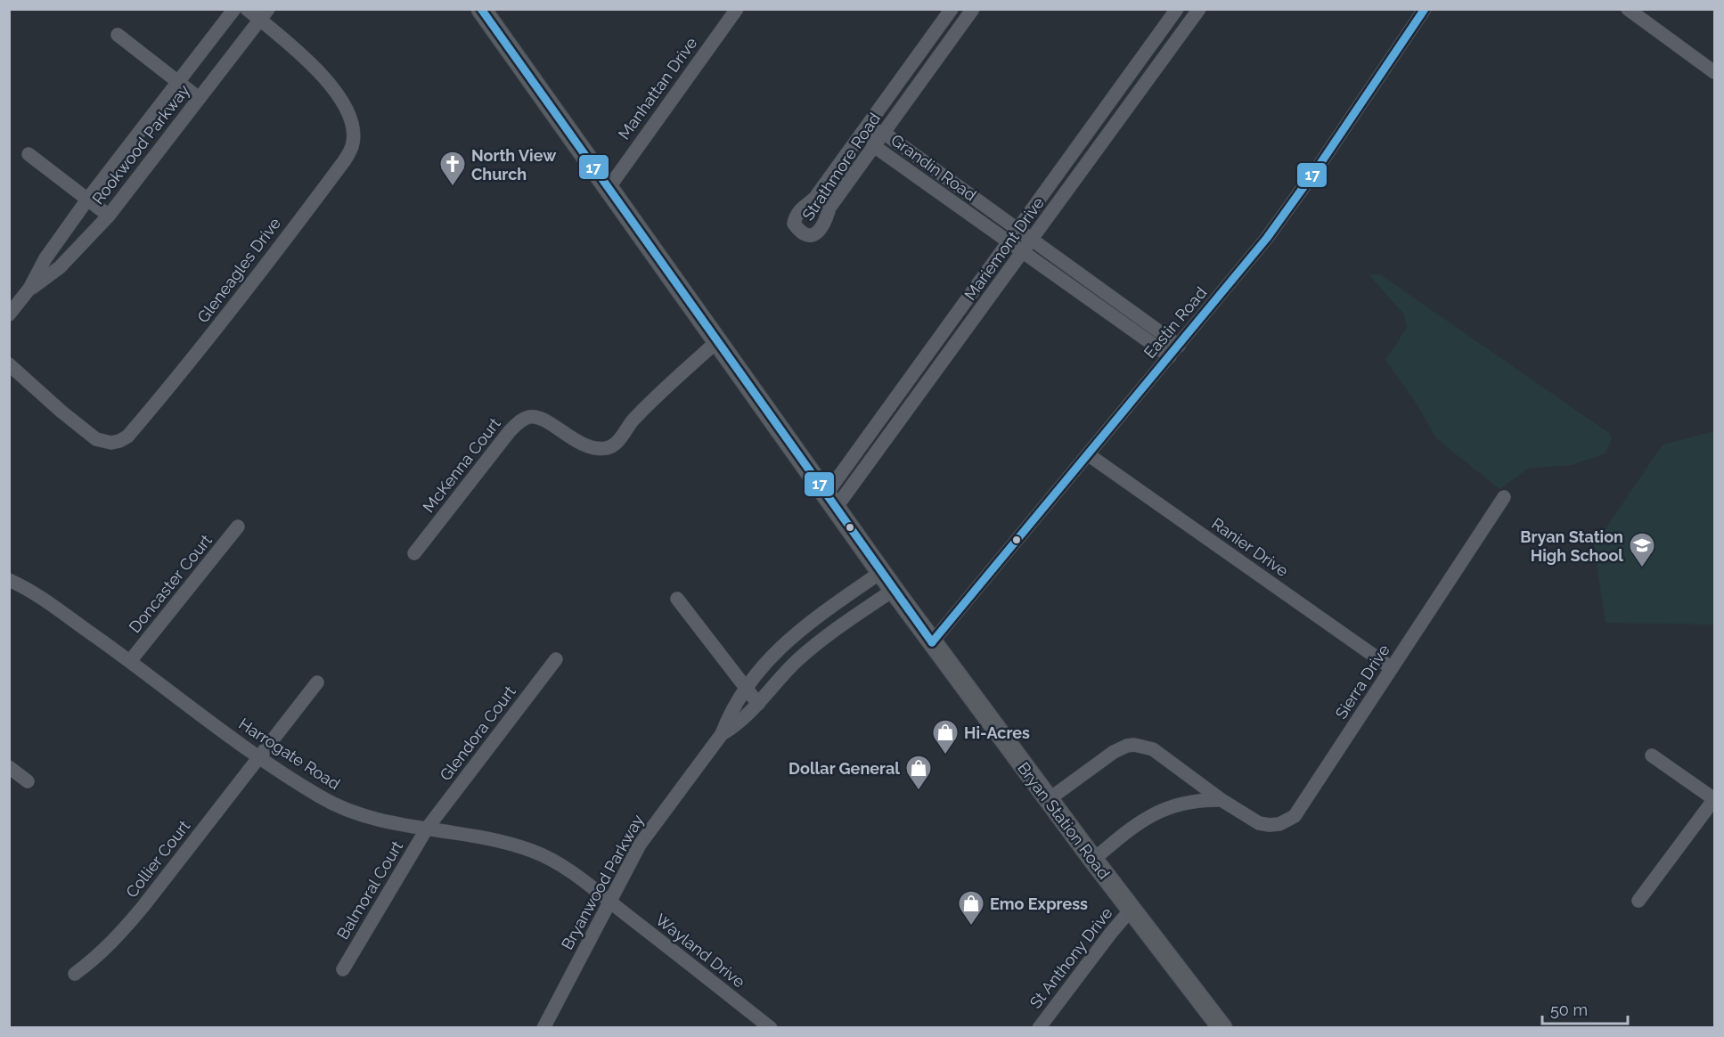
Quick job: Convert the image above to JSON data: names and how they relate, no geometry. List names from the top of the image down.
{
  "streets": {
    "main road": ["Bryan Station Road"],
    "street": [
      "Manhattan Drive",
      "Rookwood Parkway",
      "Strathmore Road",
      "Grandin Road",
      "Mariemont Drive",
      "Gleneagles Drive",
      "Eastin Road",
      "McKenna Court",
      "Ranier Drive",
      "Doncaster Court",
      "Sierra Drive",
      "Glendora Court",
      "Harrogate Road",
      "Collier Court",
      "Bryanwood Parkway",
      "Balmoral Court",
      "Wayland Drive",
      "St Anthony Drive"
    ]
  },
  "crossings": [
    ["Manhattan Drive", "Bryan Station Road"],
    ["Rookwood Parkway", "Gleneagles Drive"],
    ["Strathmore Road", "Grandin Road"],
    ["Grandin Road", "Mariemont Drive"],
    ["Grandin Road", "Eastin Road"],
    ["Mariemont Drive", "Bryan Station Road"],
    ["Eastin Road", "Ranier Drive"],
    ["Eastin Road", "Bryan Station Road"],
    ["McKenna Court", "Bryan Station Road"],
    ["Ranier Drive", "Sierra Drive"],
    ["Doncaster Court", "Harrogate Road"],
    ["Sierra Drive", "Bryan Station Road"],
    ["Glendora Court", "Harrogate Road"],
    ["Glendora Court", "Balmoral Court"],
    ["Harrogate Road", "Collier Court"],
    ["Harrogate Road", "Bryanwood Parkway"],
    ["Harrogate Road", "Balmoral Court"],
    ["Harrogate Road", "Wayland Drive"],
    ["Bryan Station Road", "Bryanwood Parkway"],
    ["Bryan Station Road", "St Anthony Drive"],
    ["Bryanwood Parkway", "Wayland Drive"]
  ],
  "places": {
    "church": ["North View Church"],
    "school or university": ["Bryan Station High School"],
    "shop": ["Hi-Acres", "Dollar General", "Emo Express"]
  },
  "lines": ["transit line 17"],
  "scale_bar": "50 m"
}
